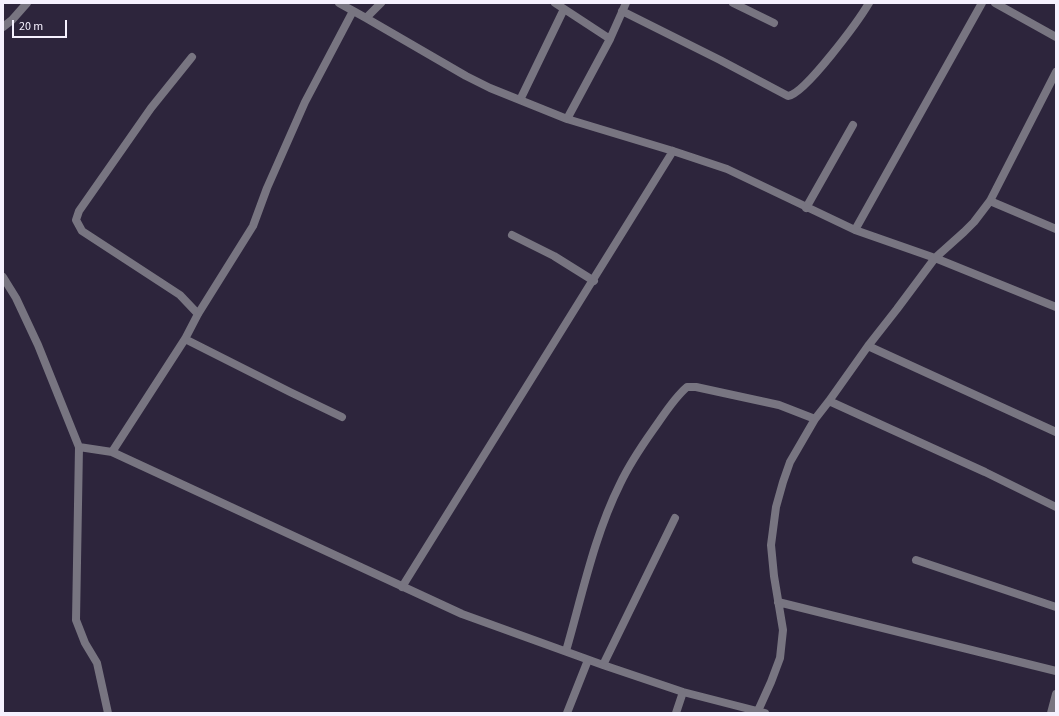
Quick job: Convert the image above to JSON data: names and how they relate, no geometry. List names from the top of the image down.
{
  "scale_bar": "20 m"
}
